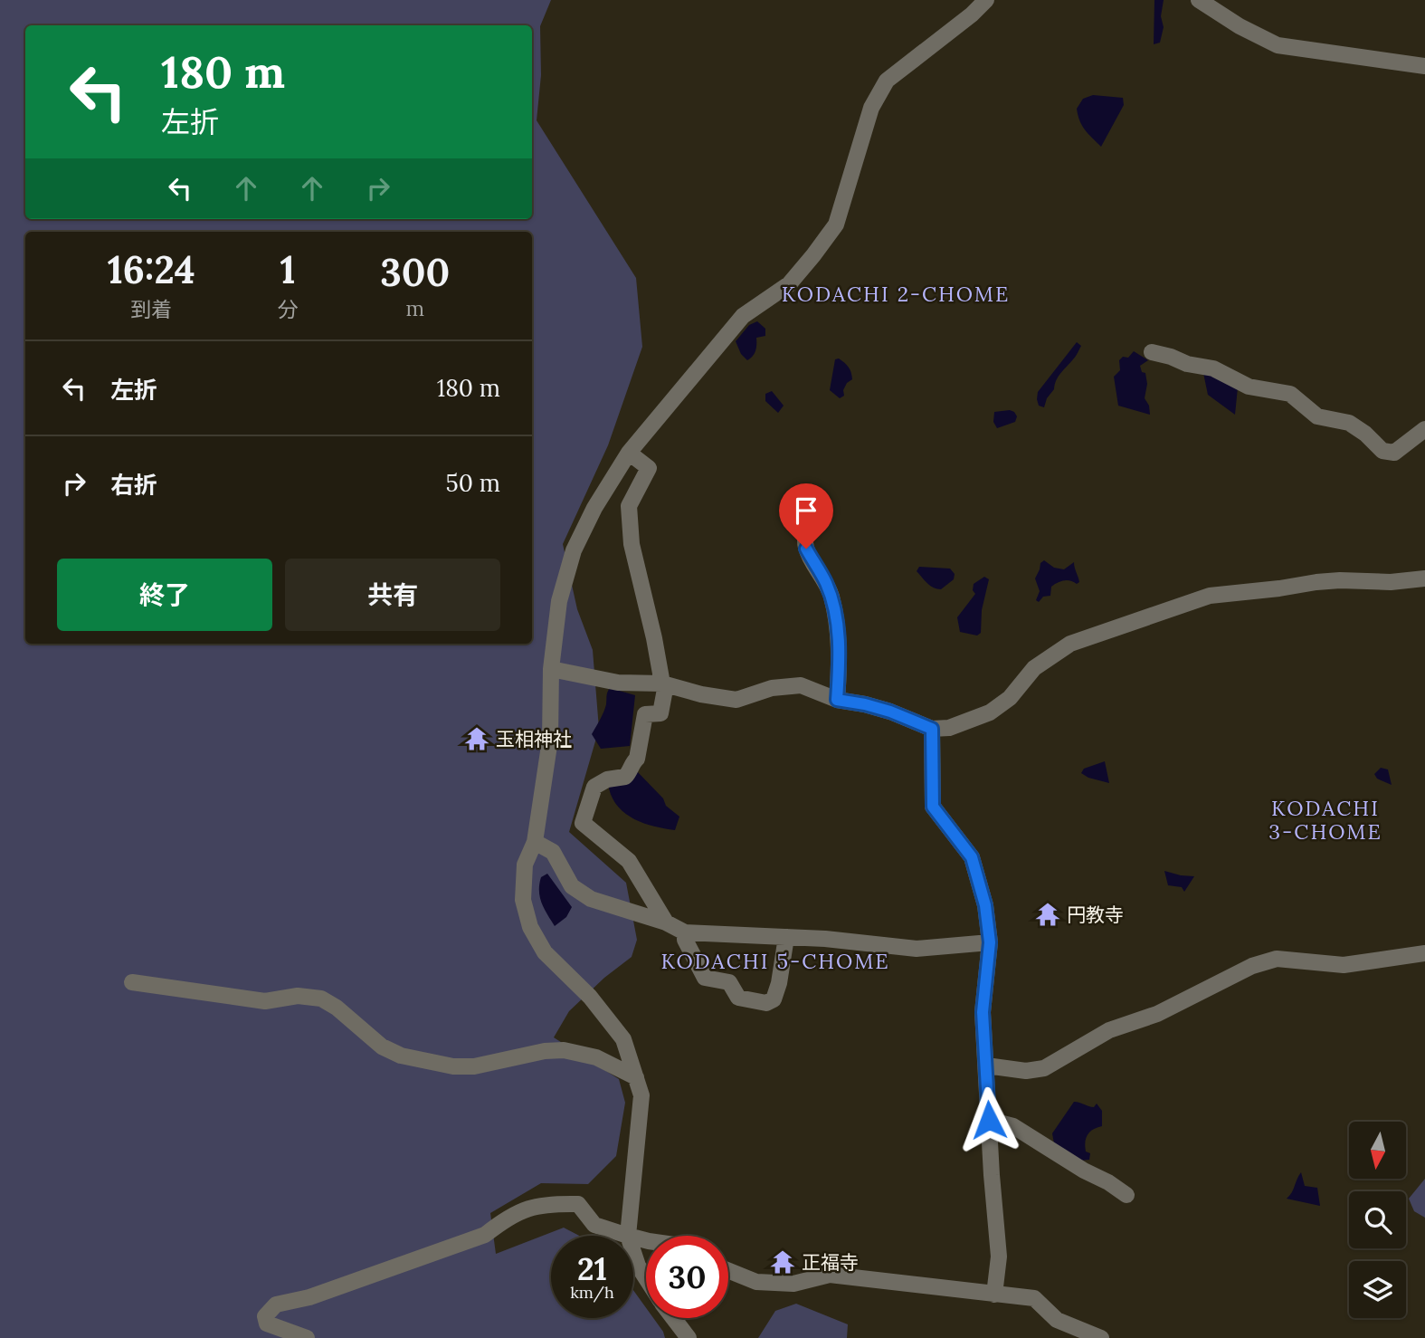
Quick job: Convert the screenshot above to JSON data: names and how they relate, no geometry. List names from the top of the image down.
{
  "districts": ["KODACHI 2-CHOME", "KODACHI 3-CHOME", "KODACHI 5-CHOME"],
  "places": {
    "temple": ["玉相神社", "円教寺", "正福寺"]
  },
  "north": "bottom",
  "page": {
    "turn": ["180 m", "左折"],
    "eta": [
      "16:24",
      "到着",
      "1",
      "分",
      "300",
      "m"
    ],
    "list": [
      {
        "name": "左折",
        "value": "180 m"
      },
      {
        "name": "右折",
        "value": "50 m"
      }
    ],
    "buttons": ["終了", "共有"],
    "speed": "21 km/h",
    "limit": "30"
  }
}
